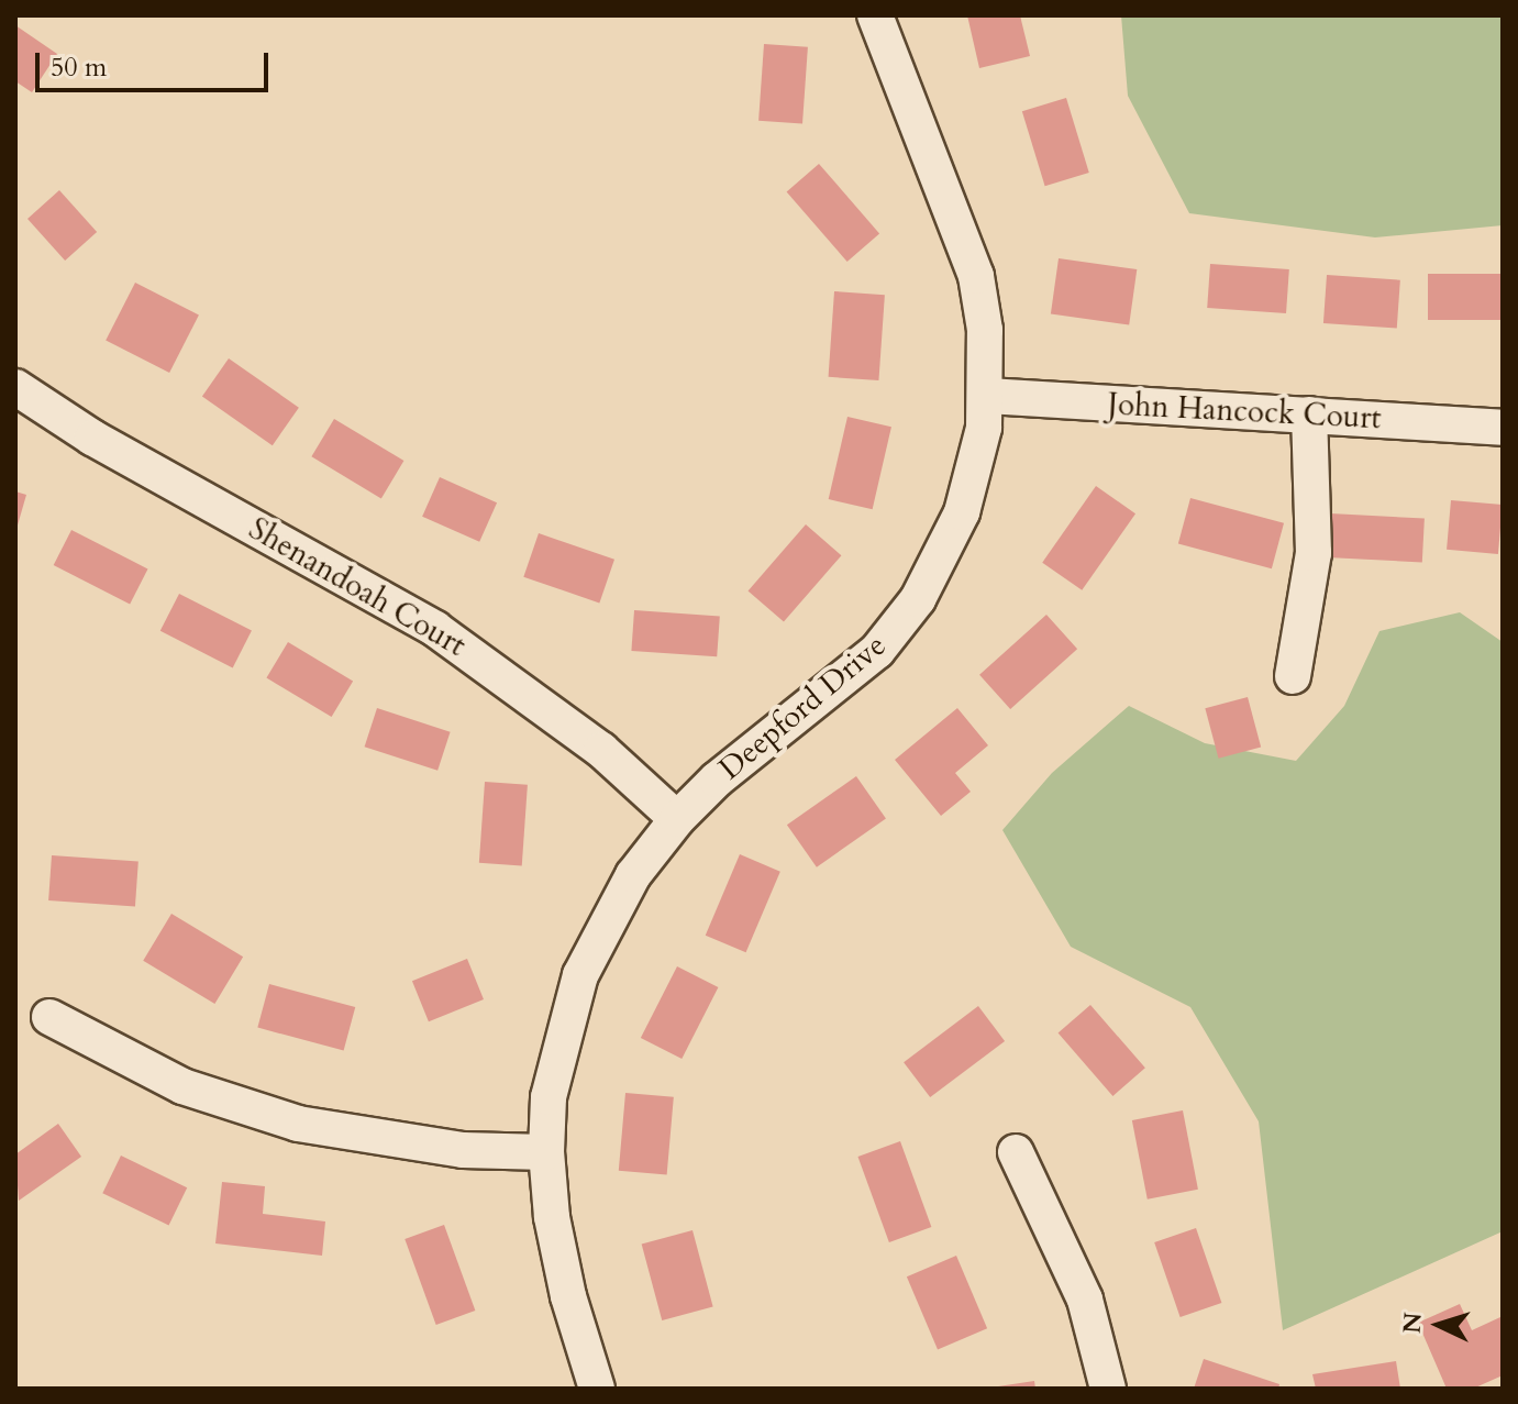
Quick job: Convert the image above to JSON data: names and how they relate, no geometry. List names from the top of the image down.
{
  "streets": {
    "street": ["John Hancock Court", "Shenandoah Court", "Deepford Drive"]
  },
  "crossings": [
    ["John Hancock Court", "Deepford Drive"],
    ["Shenandoah Court", "Deepford Drive"]
  ],
  "scale_bar": "50 m",
  "north": "left"
}
